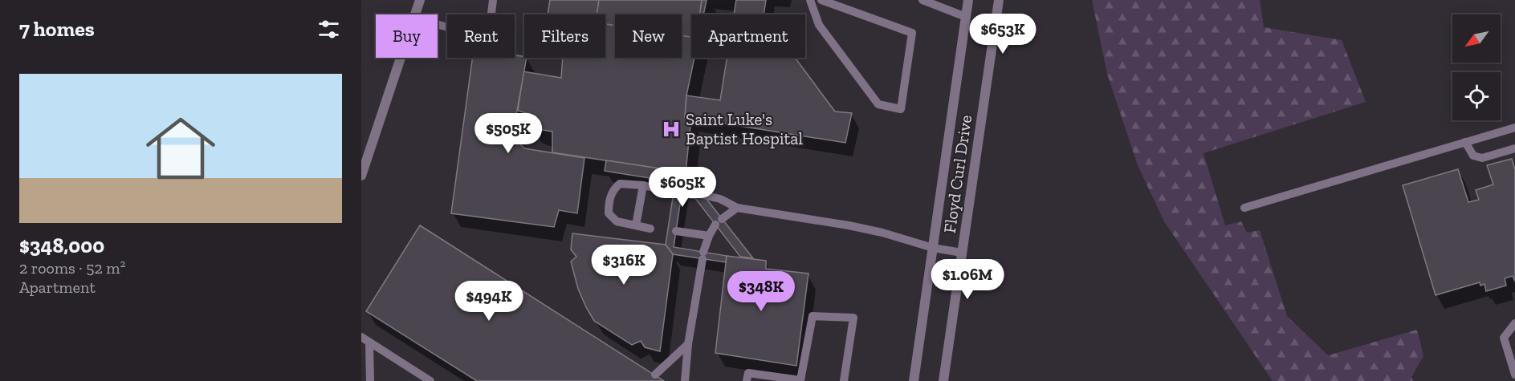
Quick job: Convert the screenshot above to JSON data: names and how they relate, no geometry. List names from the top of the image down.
{
  "streets": {
    "street": ["Floyd Curl Drive"]
  },
  "places": {
    "hospital": ["Saint Luke's Baptist Hospital"]
  },
  "north": "bottom left",
  "page": {
    "heading": "7 homes",
    "price": [
      "$653K",
      "$505K",
      "$605K",
      "$316K",
      "$1.06M",
      "$348K",
      "$494K"
    ],
    "chip": [
      "Buy",
      "Rent",
      "Filters",
      "New",
      "Apartment"
    ],
    "list": [
      {
        "name": "$348,000",
        "note": "2 rooms · 52 m² · Apartment"
      }
    ]
  }
}
